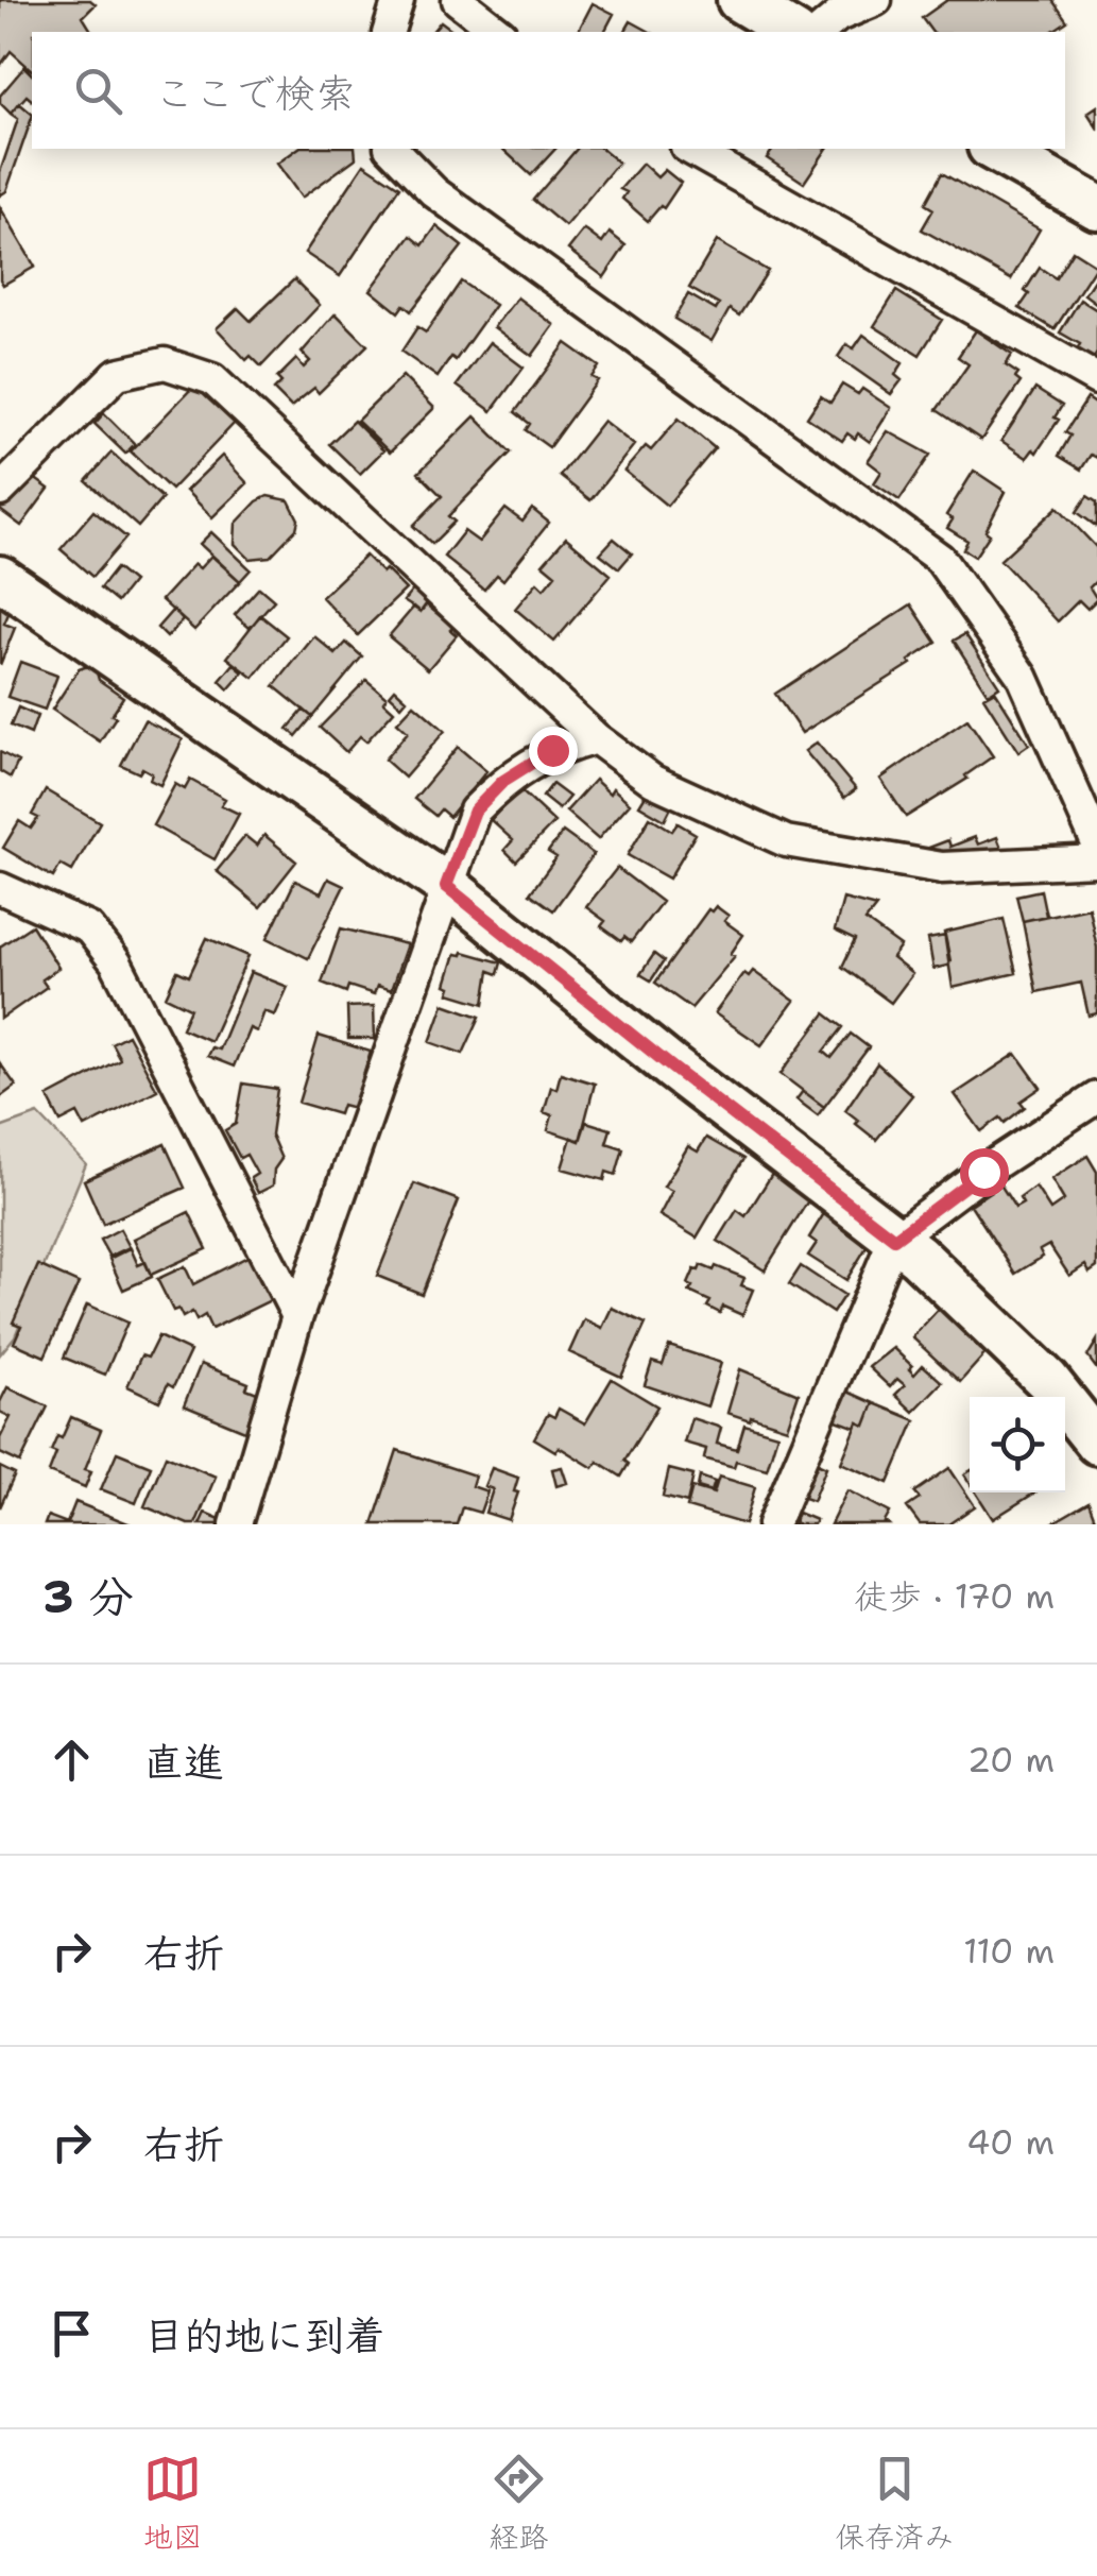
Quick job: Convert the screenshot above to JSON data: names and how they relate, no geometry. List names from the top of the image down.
{
  "page": {
    "search": "ここで検索",
    "heading": ["3 分", "徒歩 · 170 m"],
    "list": [
      ["直進", "20 m"],
      ["右折", "110 m"],
      ["右折", "40 m"],
      "目的地に到着"
    ],
    "nav": ["地図", "経路", "保存済み"]
  }
}
